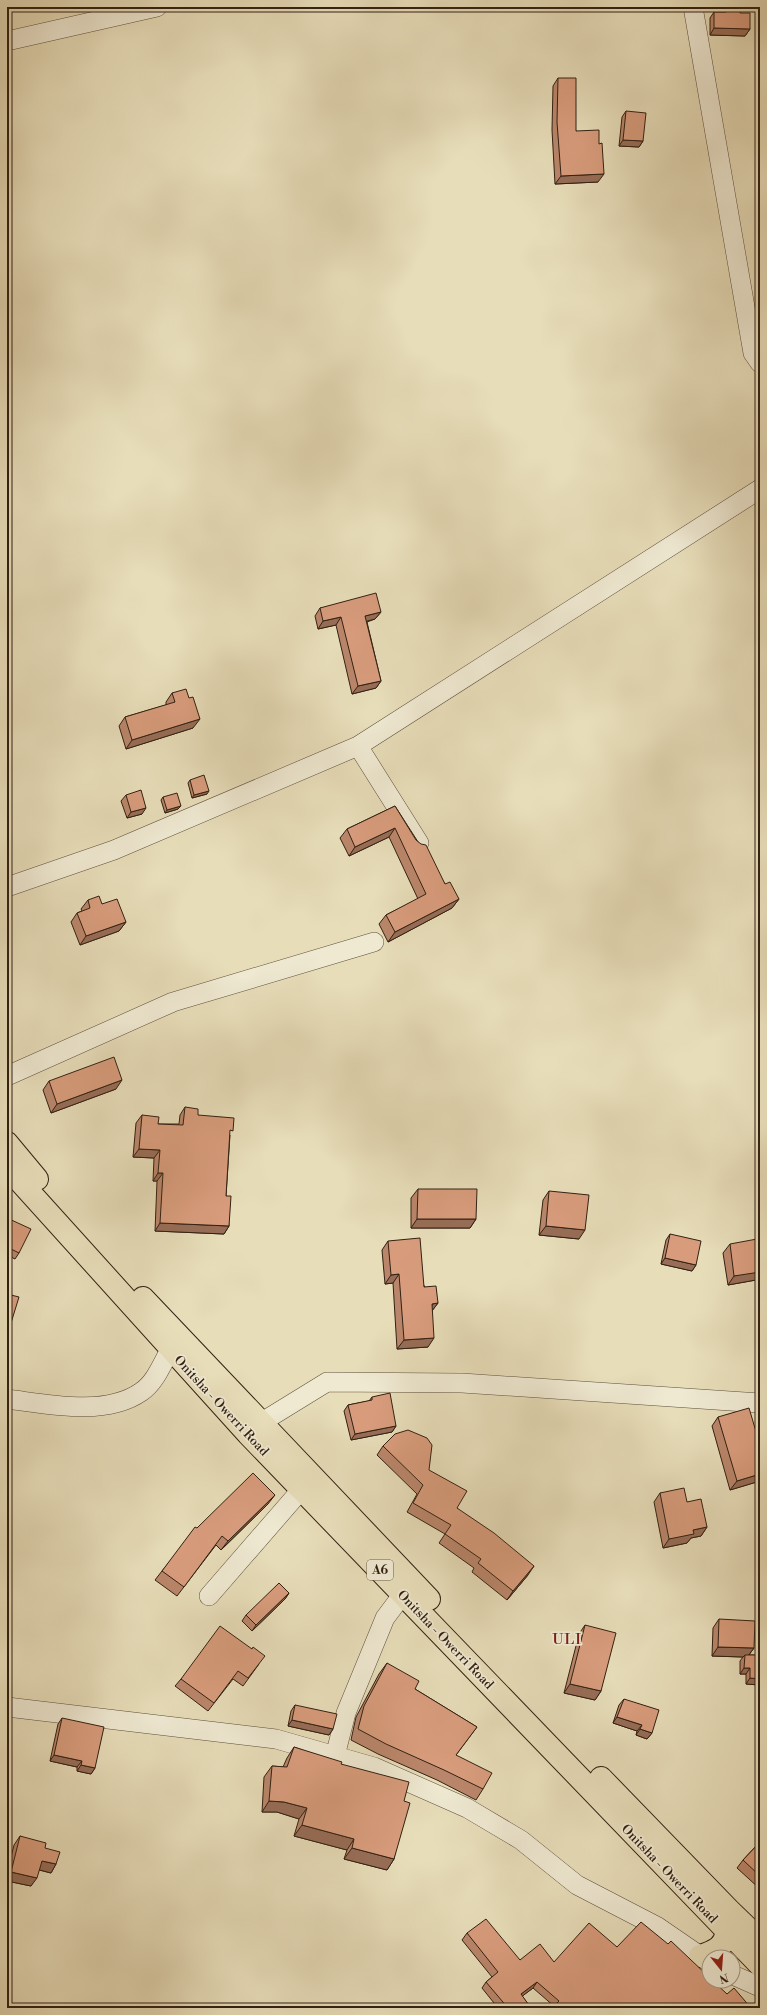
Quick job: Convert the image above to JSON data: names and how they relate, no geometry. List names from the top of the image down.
{
  "streets": {
    "highway": ["Onitsha - Owerri Road", "A6"]
  },
  "districts": ["ULI"],
  "north": "bottom"
}
